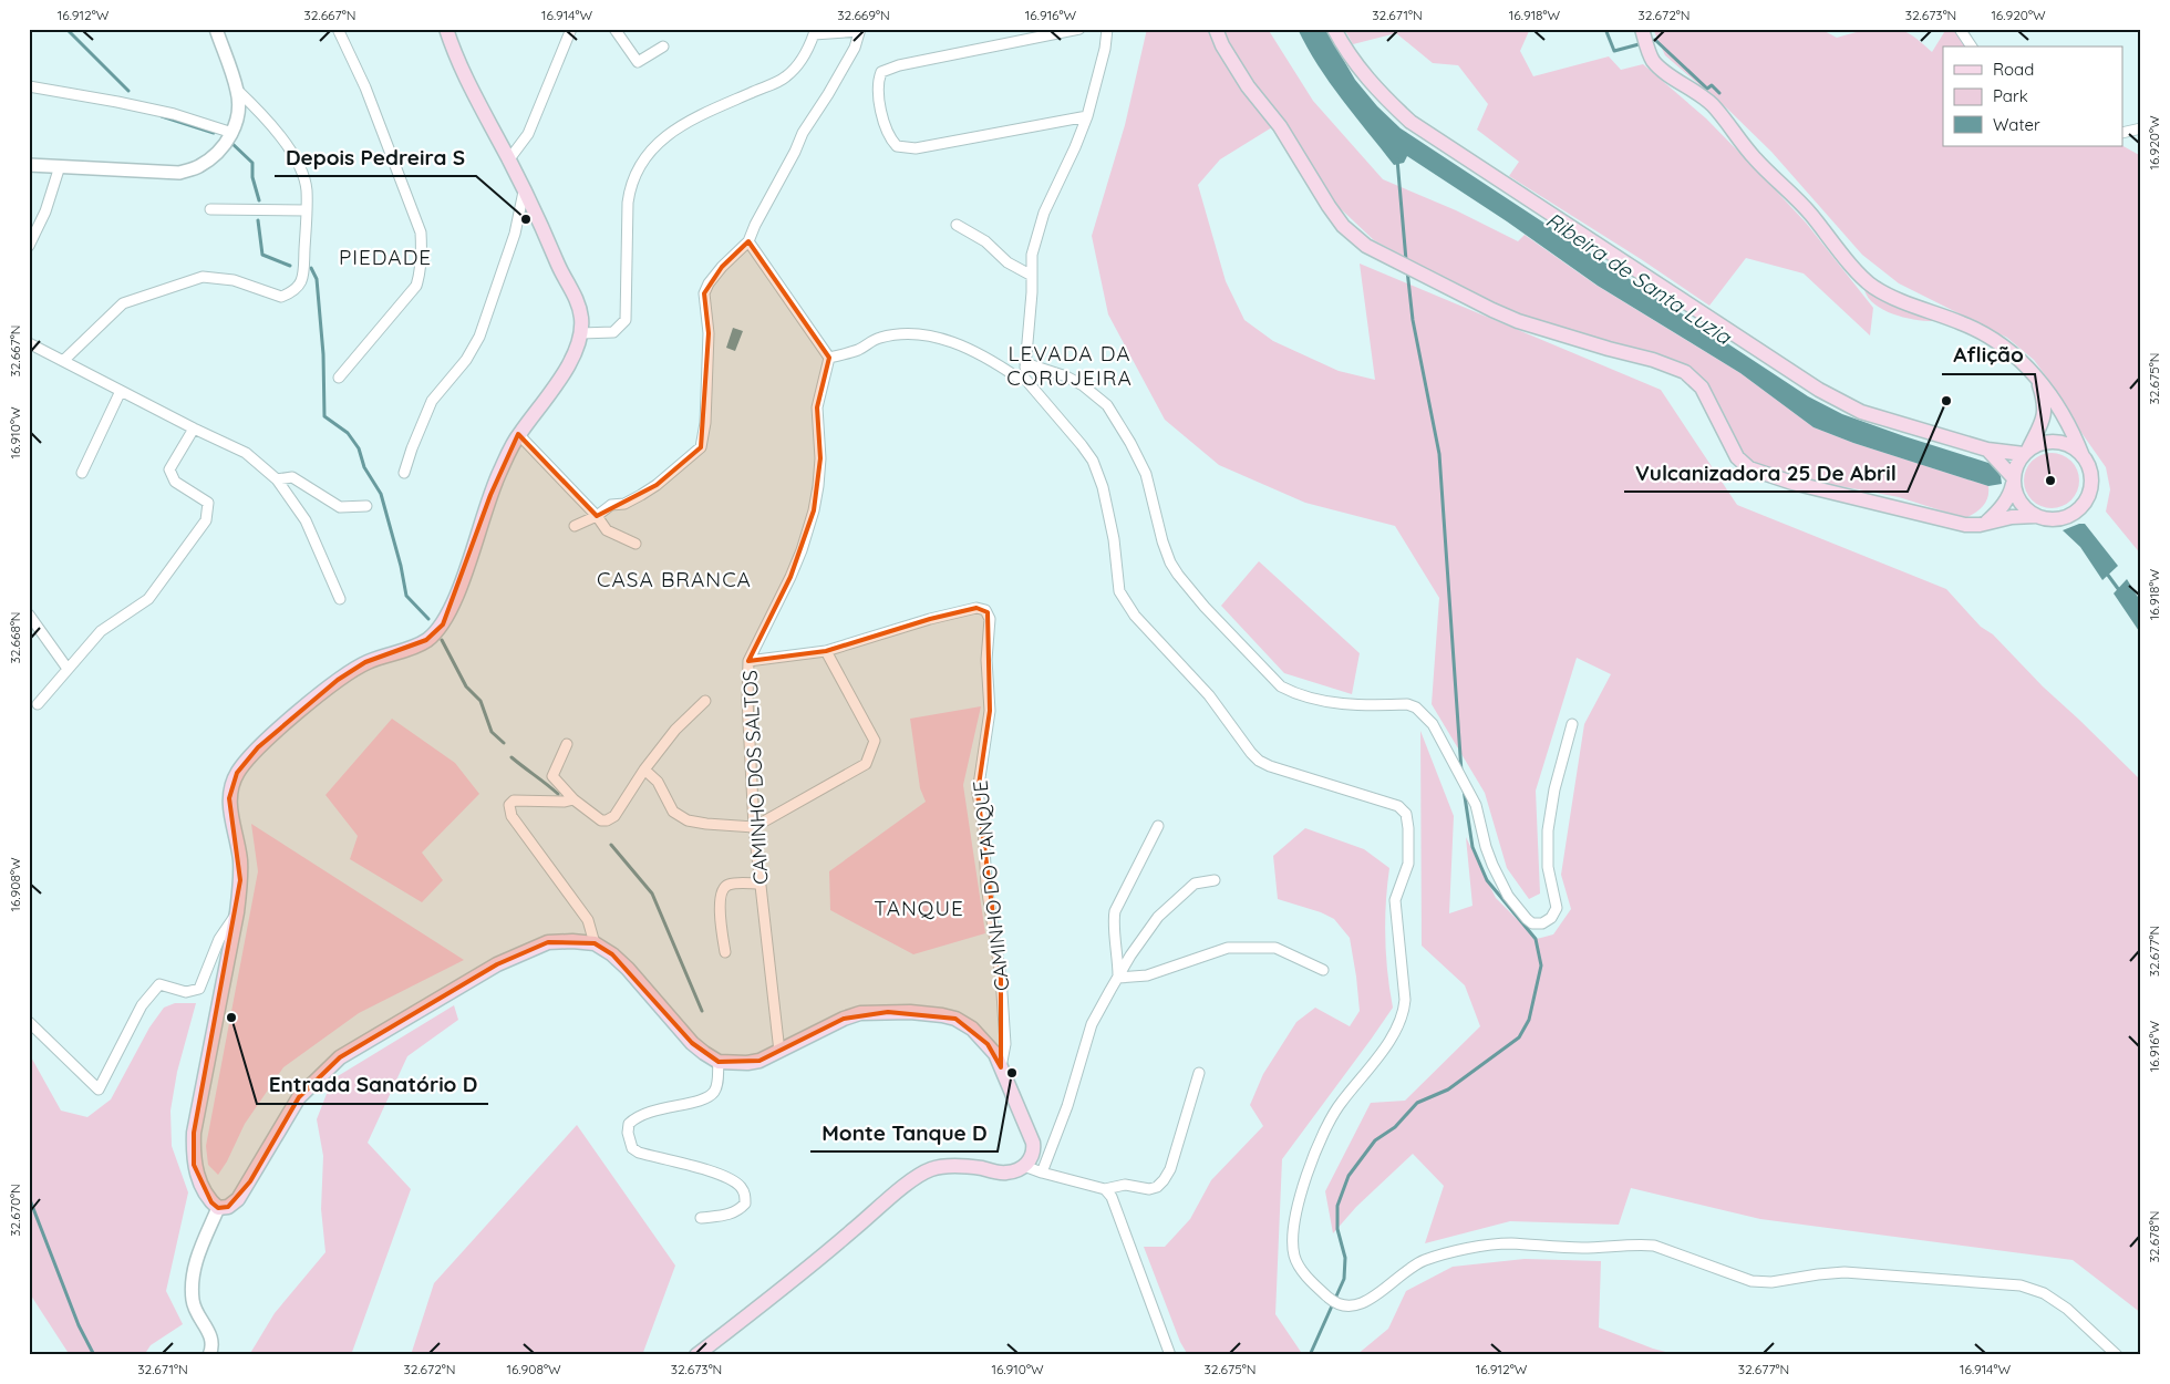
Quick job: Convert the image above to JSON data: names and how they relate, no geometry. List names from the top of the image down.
{
  "streets": {
    "street": ["CAMINHO DOS SALTOS", "CAMINHO DO TANQUE"]
  },
  "districts": [
    "PIEDADE",
    "LEVADA DA CORUJEIRA",
    "CASA BRANCA",
    "TANQUE"
  ],
  "water": ["Ribeira de Santa Luzia"],
  "places": [
    "Depois Pedreira S",
    "Vulcanizadora 25 De Abril",
    "Aflição",
    "Entrada Sanatório D",
    "Monte Tanque D"
  ],
  "legend": ["Road", "Park", "Water"],
  "coordinates": [
    "16.912°W",
    "32.667°N",
    "16.914°W",
    "32.669°N",
    "16.916°W",
    "32.671°N",
    "16.918°W",
    "32.672°N",
    "32.673°N",
    "16.920°W",
    "32.675°N",
    "16.910°W",
    "32.668°N",
    "16.908°W",
    "32.677°N",
    "32.670°N",
    "32.678°N"
  ]
}
